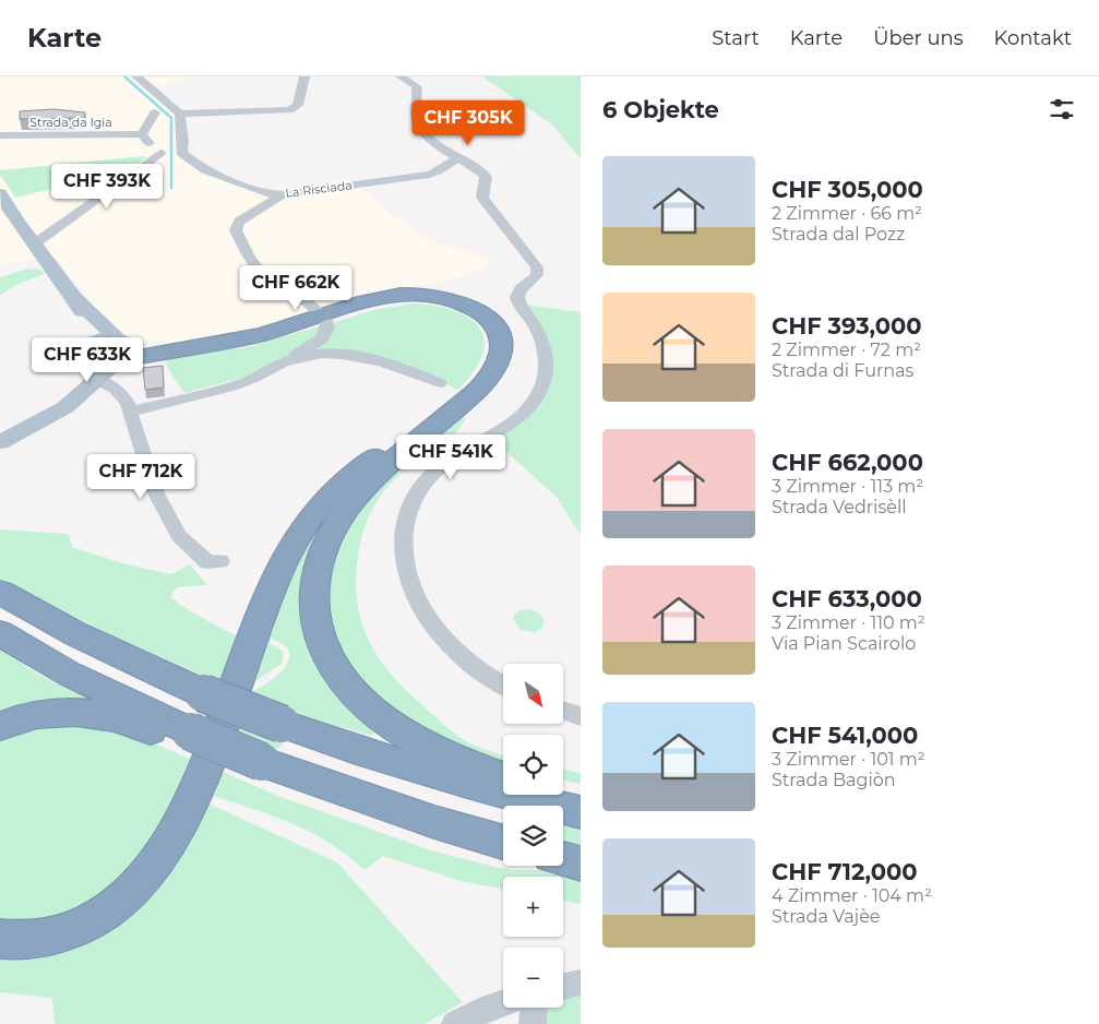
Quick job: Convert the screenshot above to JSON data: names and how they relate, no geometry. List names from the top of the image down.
{
  "streets": {
    "street": ["Strada da Igia", "La Risciada"]
  },
  "north": "bottom right",
  "page": {
    "header": "Karte",
    "nav": [
      "Start",
      "Karte",
      "Über uns",
      "Kontakt"
    ],
    "heading": "6 Objekte",
    "price": [
      "CHF 305K",
      "CHF 393K",
      "CHF 662K",
      "CHF 633K",
      "CHF 541K",
      "CHF 712K"
    ],
    "list": [
      {
        "name": "CHF 305,000",
        "note": "2 Zimmer · 66 m² · Strada dal Pozz"
      },
      {
        "name": "CHF 393,000",
        "note": "2 Zimmer · 72 m² · Strada di Furnas"
      },
      {
        "name": "CHF 662,000",
        "note": "3 Zimmer · 113 m² · Strada Vedrisèll"
      },
      {
        "name": "CHF 633,000",
        "note": "3 Zimmer · 110 m² · Via Pian Scairolo"
      },
      {
        "name": "CHF 541,000",
        "note": "3 Zimmer · 101 m² · Strada Bagiòn"
      },
      {
        "name": "CHF 712,000",
        "note": "4 Zimmer · 104 m² · Strada Vajèe"
      }
    ],
    "map_buttons": ["+", "−"]
  }
}
